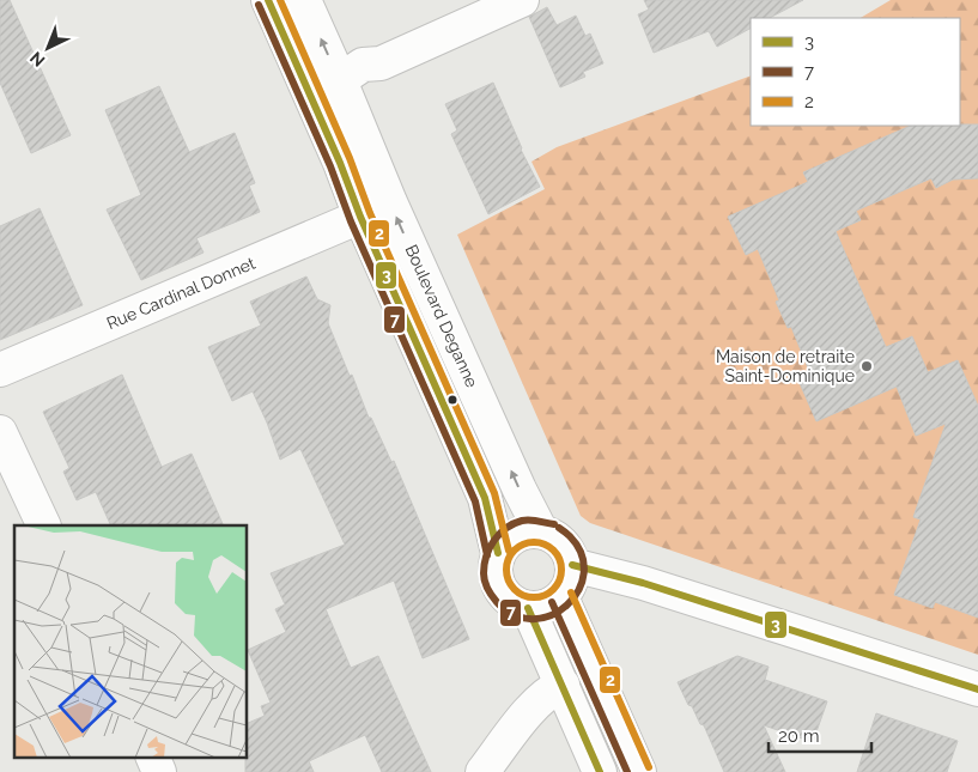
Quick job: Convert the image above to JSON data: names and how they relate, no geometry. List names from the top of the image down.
{
  "streets": {
    "street": ["Rue Cardinal Donnet", "Boulevard Deganne"]
  },
  "crossings": [
    ["Rue Cardinal Donnet", "Boulevard Deganne"]
  ],
  "places": ["Maison de retraite Saint-Dominique"],
  "lines": ["transit line 3", "transit line 2", "transit line 7"],
  "legend": ["3", "7", "2"],
  "scale_bar": "20 m",
  "north": "bottom left"
}
